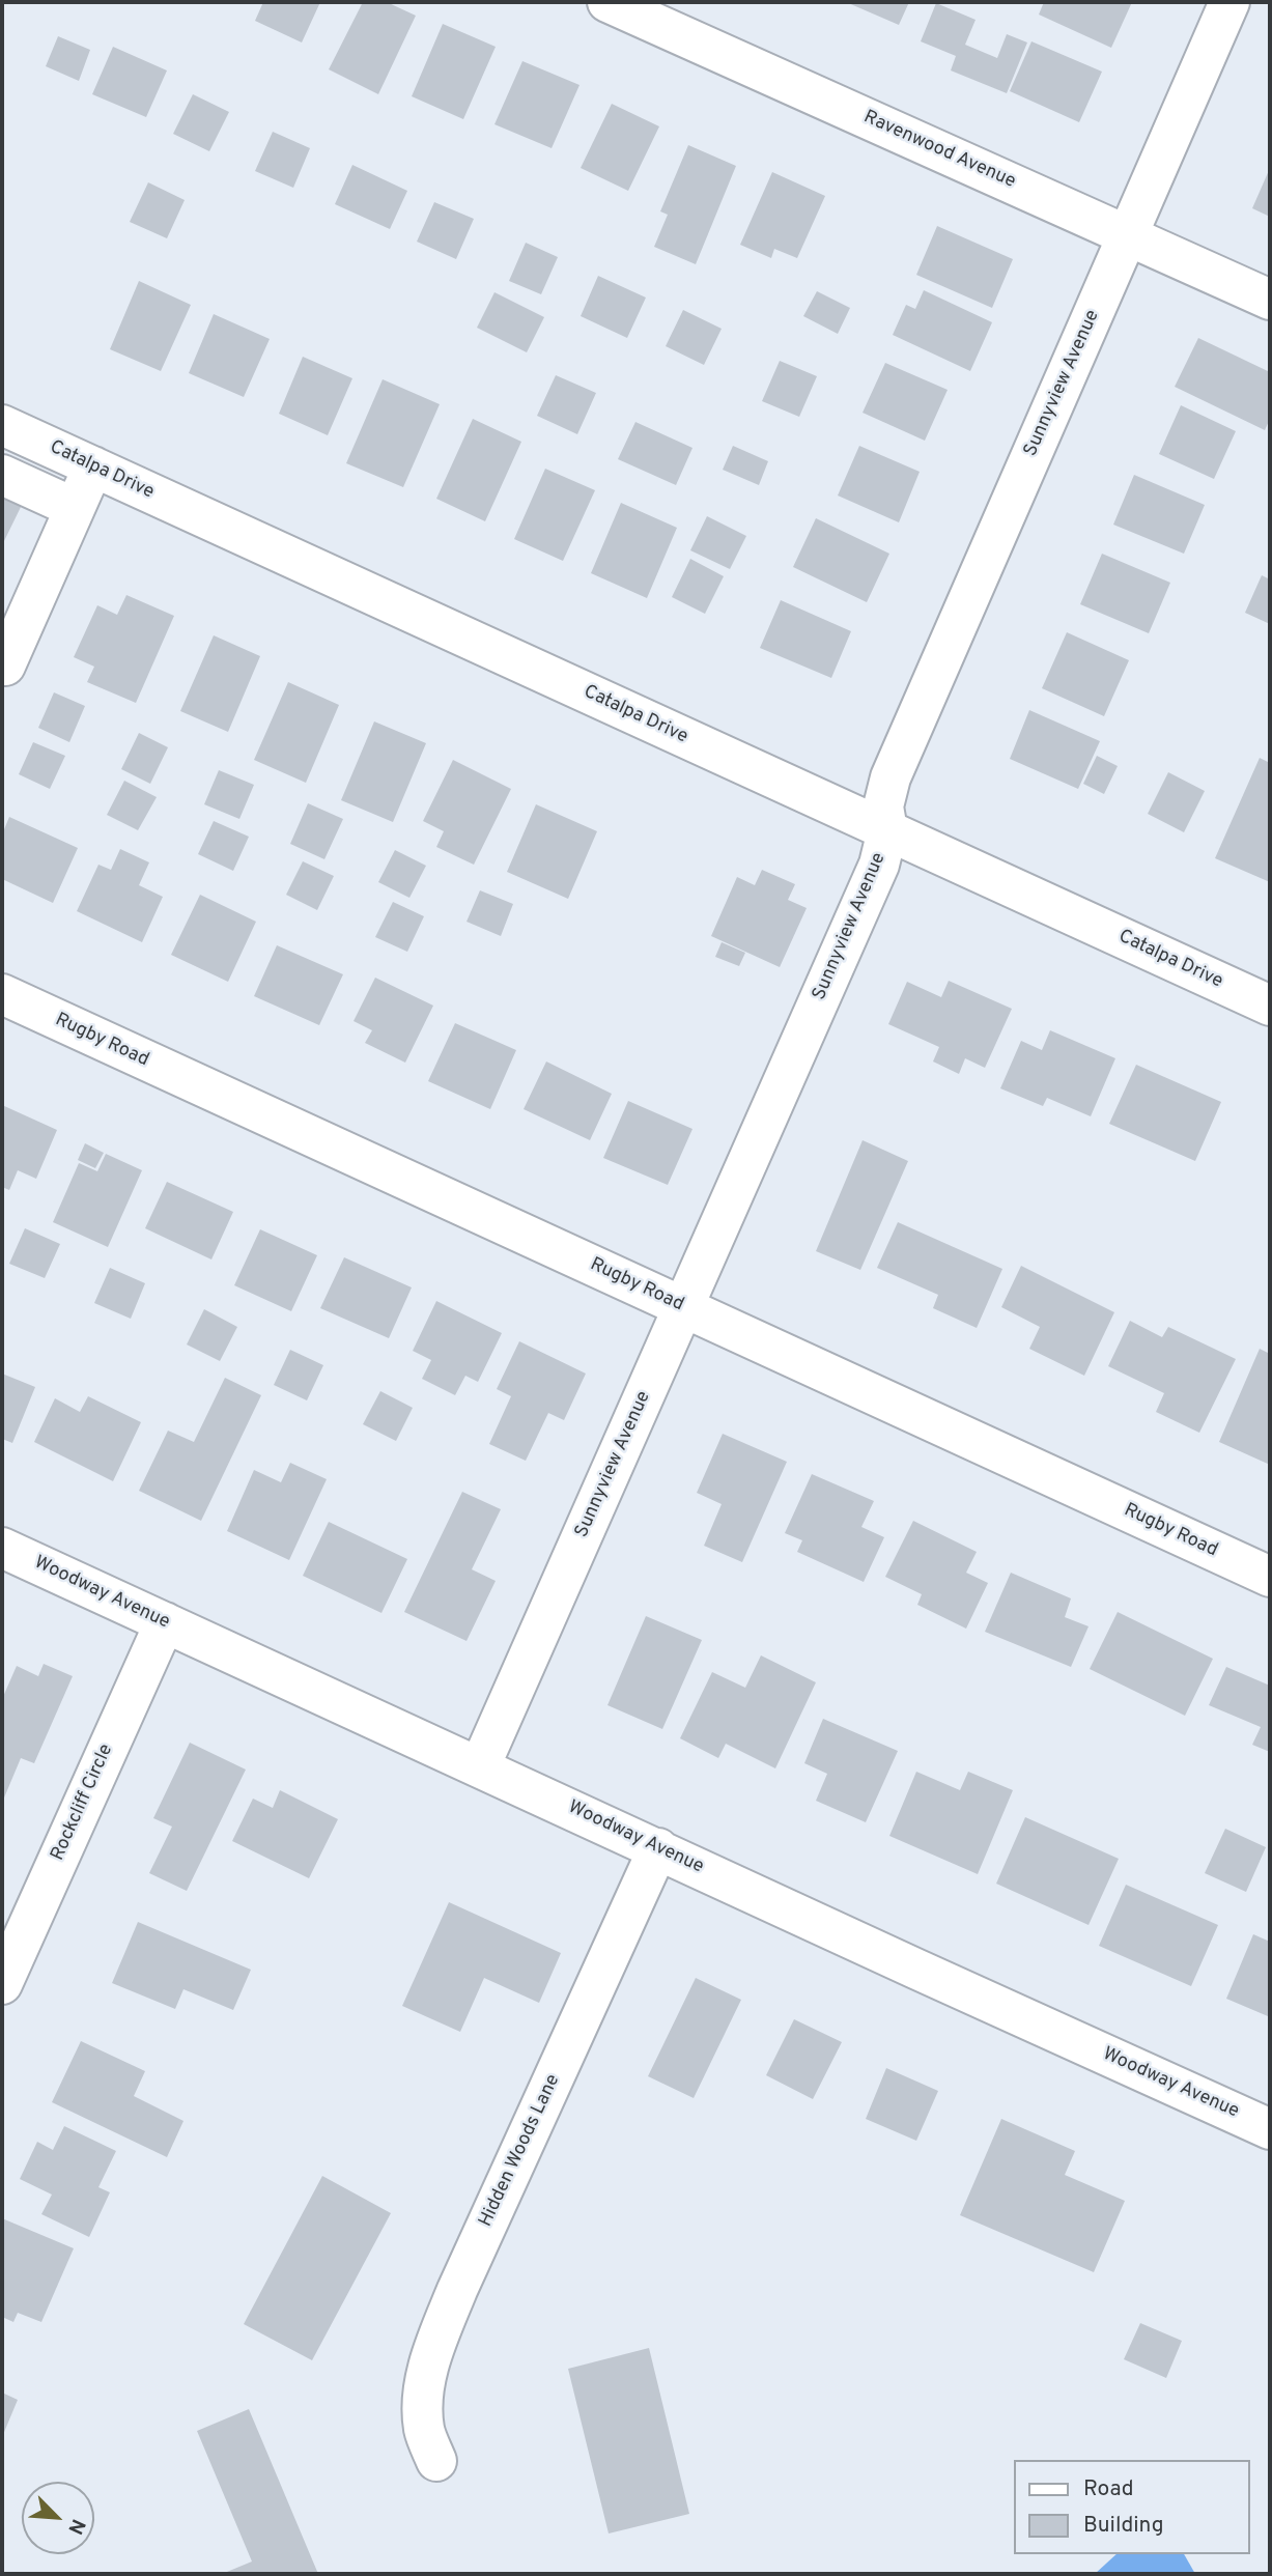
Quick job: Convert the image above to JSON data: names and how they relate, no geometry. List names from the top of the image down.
{
  "streets": {
    "street": [
      "Ravenwood Avenue",
      "Sunnyview Avenue",
      "Catalpa Drive",
      "Rugby Road",
      "Woodway Avenue",
      "Rockcliff Circle",
      "Hidden Woods Lane"
    ]
  },
  "crossings": [
    ["Ravenwood Avenue", "Sunnyview Avenue"],
    ["Sunnyview Avenue", "Catalpa Drive"],
    ["Sunnyview Avenue", "Rugby Road"],
    ["Sunnyview Avenue", "Woodway Avenue"],
    ["Woodway Avenue", "Rockcliff Circle"],
    ["Woodway Avenue", "Hidden Woods Lane"]
  ],
  "legend": ["Road", "Building"],
  "north": "bottom right"
}
